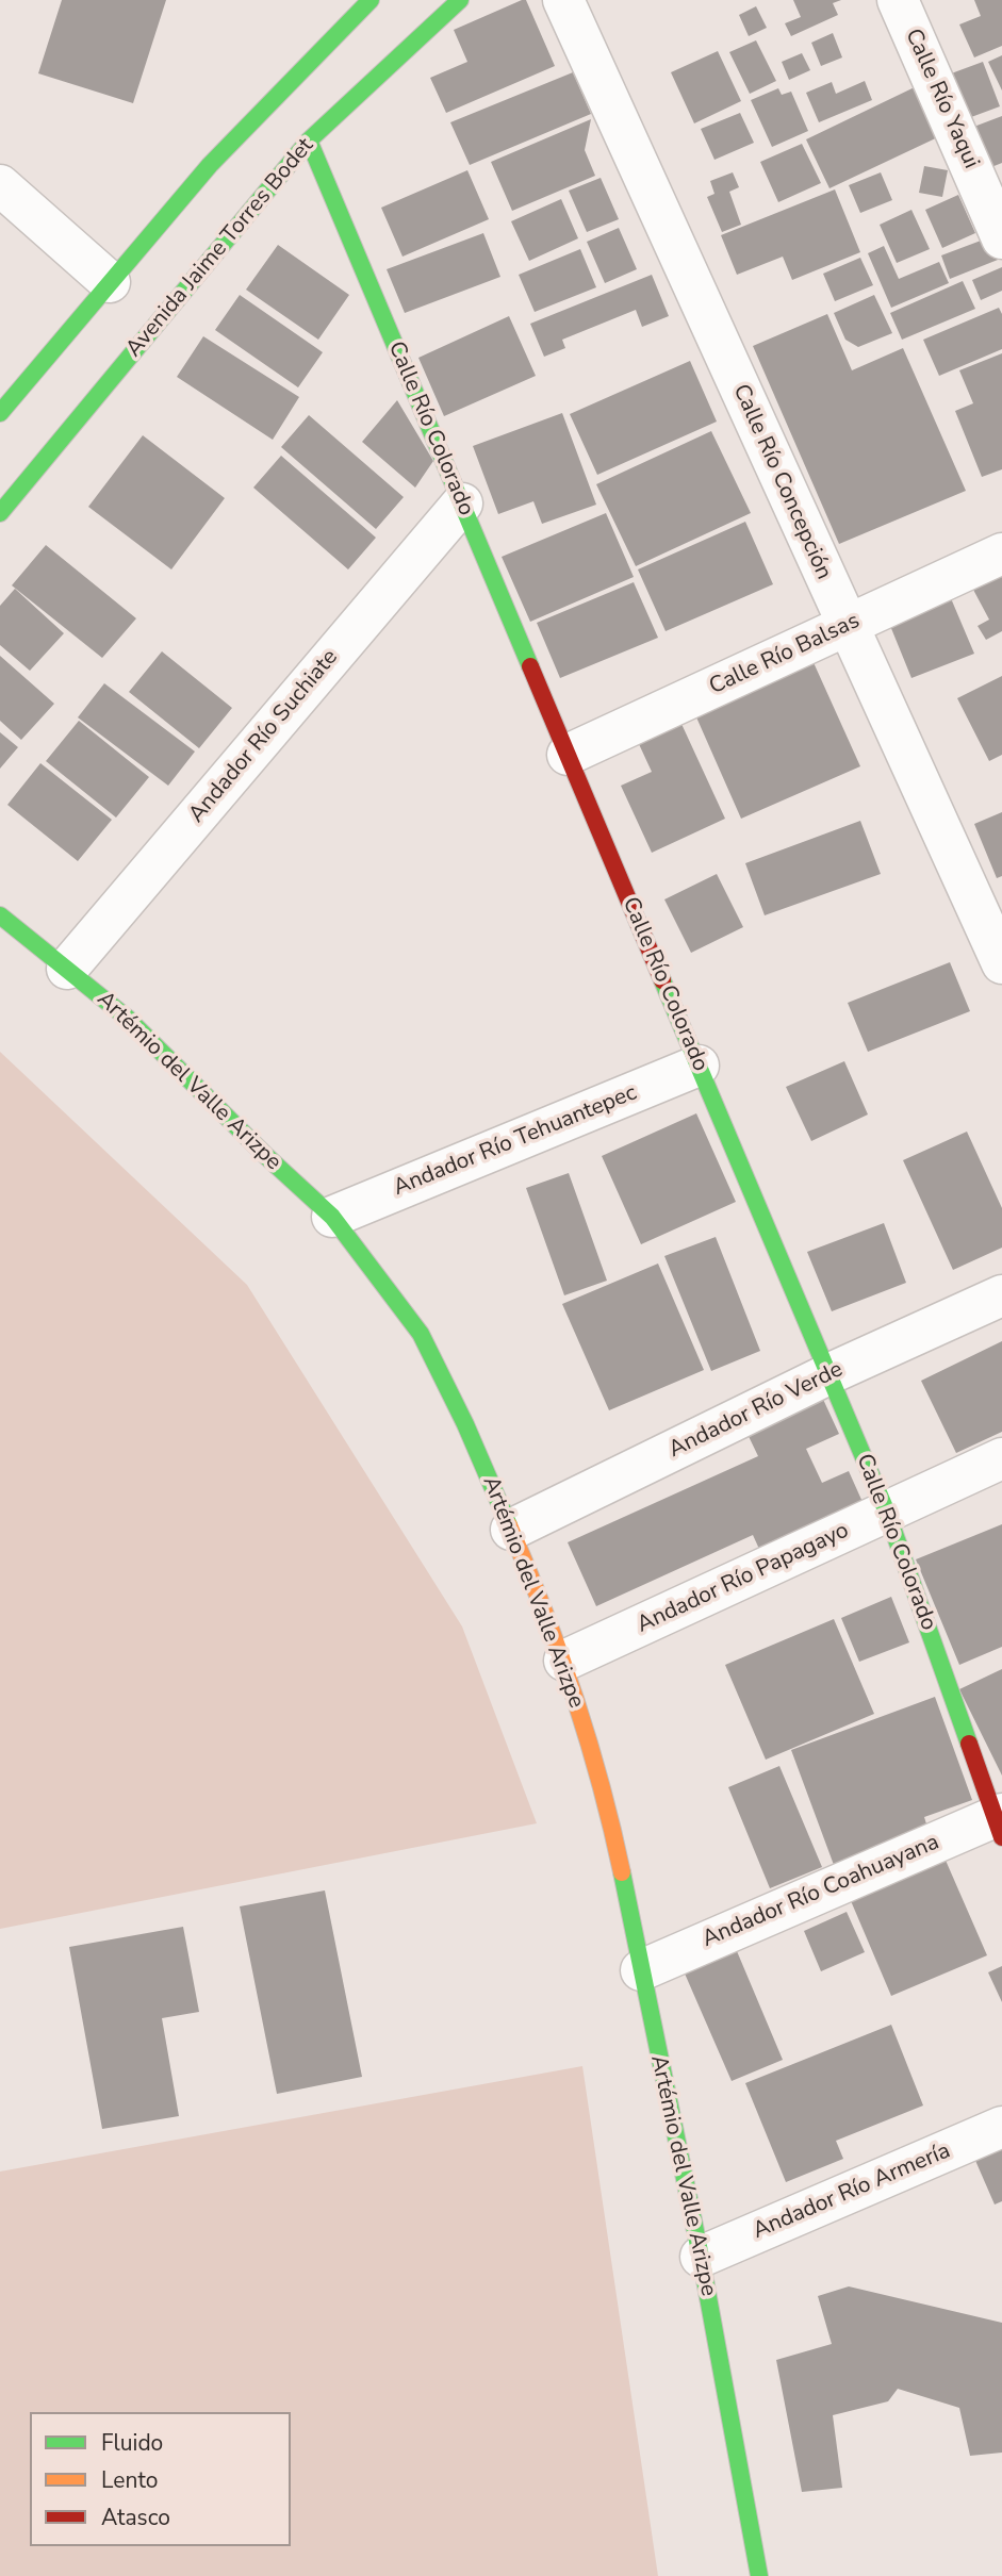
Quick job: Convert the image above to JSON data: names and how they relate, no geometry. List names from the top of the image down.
{
  "streets": {
    "street": [
      "Calle Río Yaqui",
      "Avenida Jaime Torres Bodet",
      "Calle Río Colorado",
      "Calle Río Concepción",
      "Calle Río Balsas",
      "Andador Río Suchiate",
      "Artémio del Valle Arizpe",
      "Andador Río Tehuantepec",
      "Andador Río Verde",
      "Andador Río Papagayo",
      "Andador Río Coahuayana",
      "Andador Río Armería"
    ]
  },
  "crossings": [
    ["Avenida Jaime Torres Bodet", "Calle Río Colorado"],
    ["Calle Río Colorado", "Calle Río Balsas"],
    ["Calle Río Colorado", "Andador Río Suchiate"],
    ["Calle Río Colorado", "Andador Río Tehuantepec"],
    ["Calle Río Colorado", "Andador Río Verde"],
    ["Calle Río Colorado", "Andador Río Papagayo"],
    ["Calle Río Colorado", "Andador Río Coahuayana"],
    ["Calle Río Concepción", "Calle Río Balsas"],
    ["Andador Río Suchiate", "Artémio del Valle Arizpe"],
    ["Artémio del Valle Arizpe", "Andador Río Tehuantepec"],
    ["Artémio del Valle Arizpe", "Andador Río Verde"],
    ["Artémio del Valle Arizpe", "Andador Río Papagayo"],
    ["Artémio del Valle Arizpe", "Andador Río Coahuayana"],
    ["Artémio del Valle Arizpe", "Andador Río Armería"]
  ],
  "legend": ["Fluido", "Lento", "Atasco"]
}
